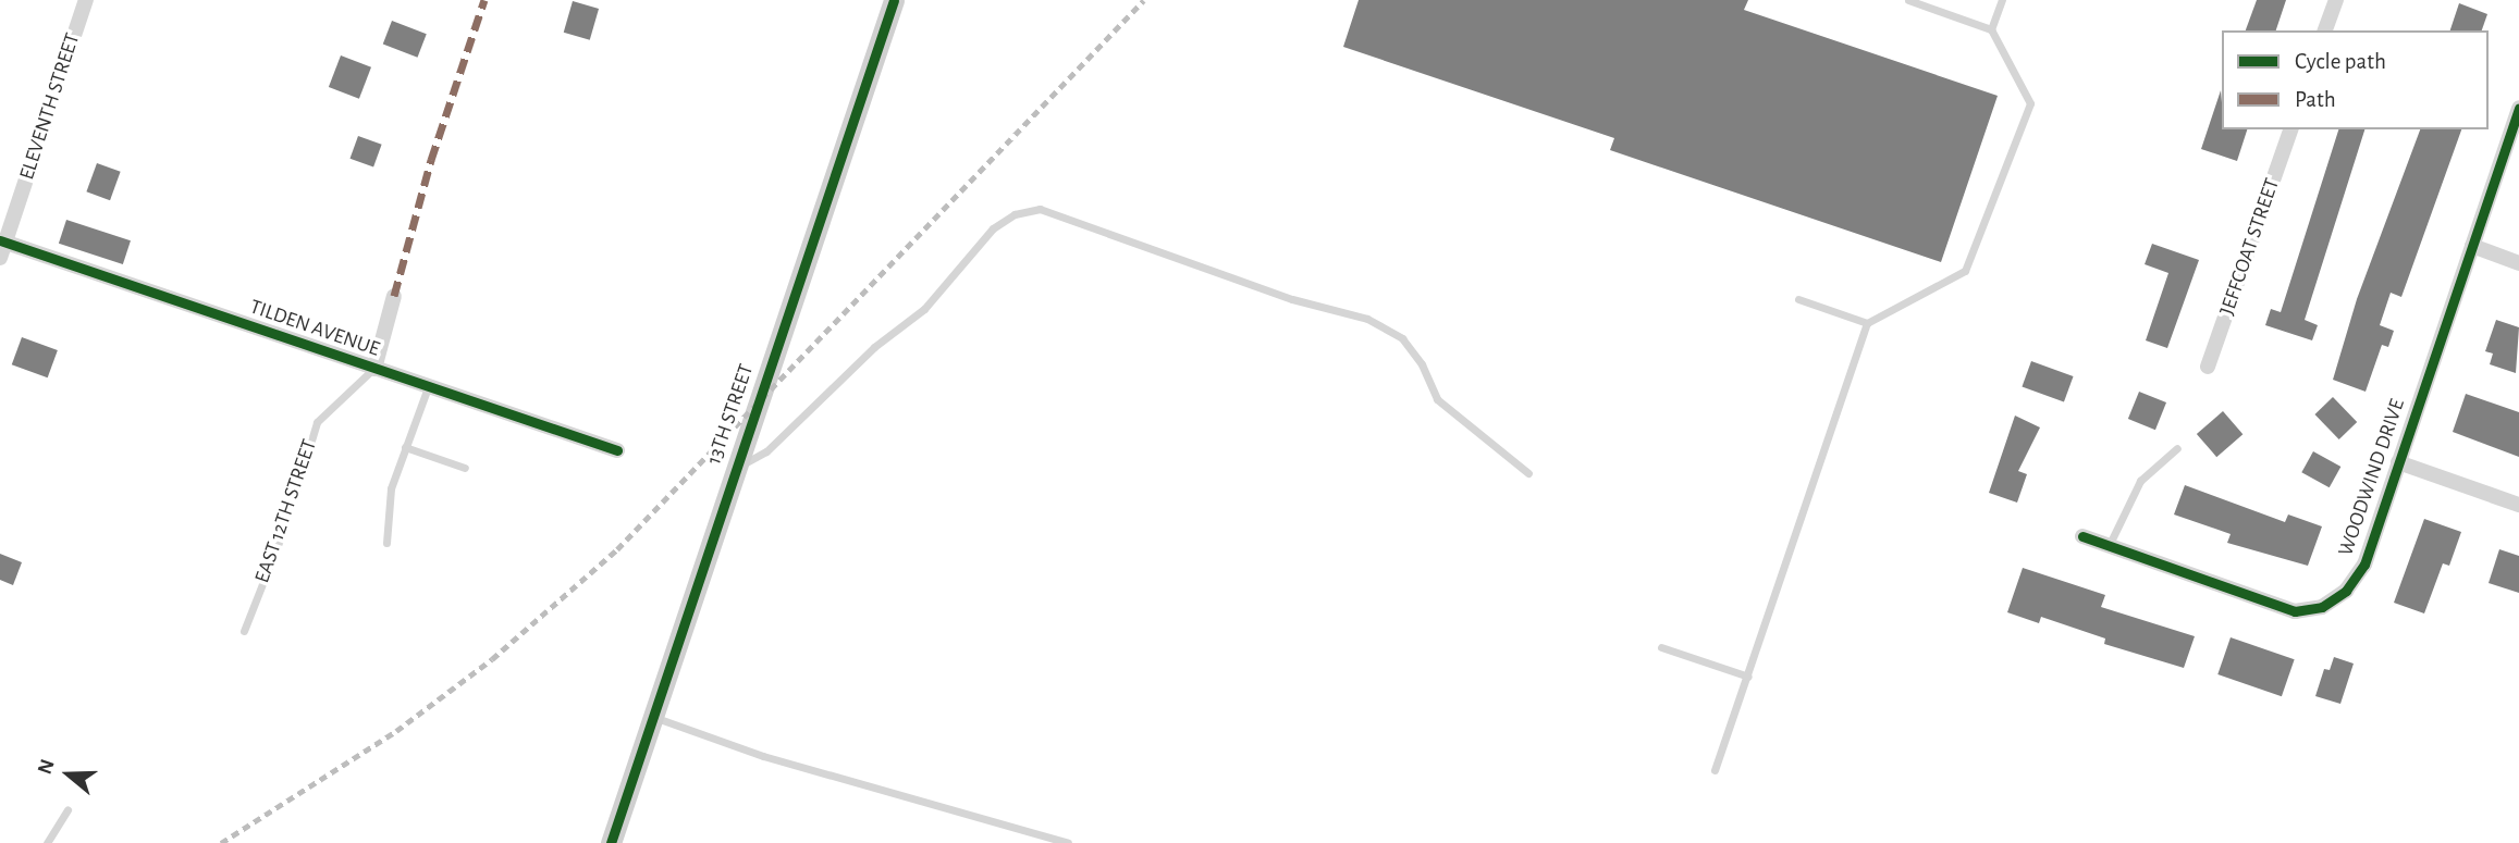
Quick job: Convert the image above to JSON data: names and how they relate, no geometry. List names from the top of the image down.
{
  "streets": {
    "street": [
      "ELEVENTH STREET",
      "JEFFCOAT STREET",
      "TILDEN AVENUE",
      "13TH STREET",
      "WOODWIND DRIVE"
    ],
    "lane": ["EAST 12TH STREET"]
  },
  "crossings": [
    ["ELEVENTH STREET", "TILDEN AVENUE"],
    ["TILDEN AVENUE", "EAST 12TH STREET"]
  ],
  "legend": ["Cycle path", "Path"],
  "north": "left"
}
